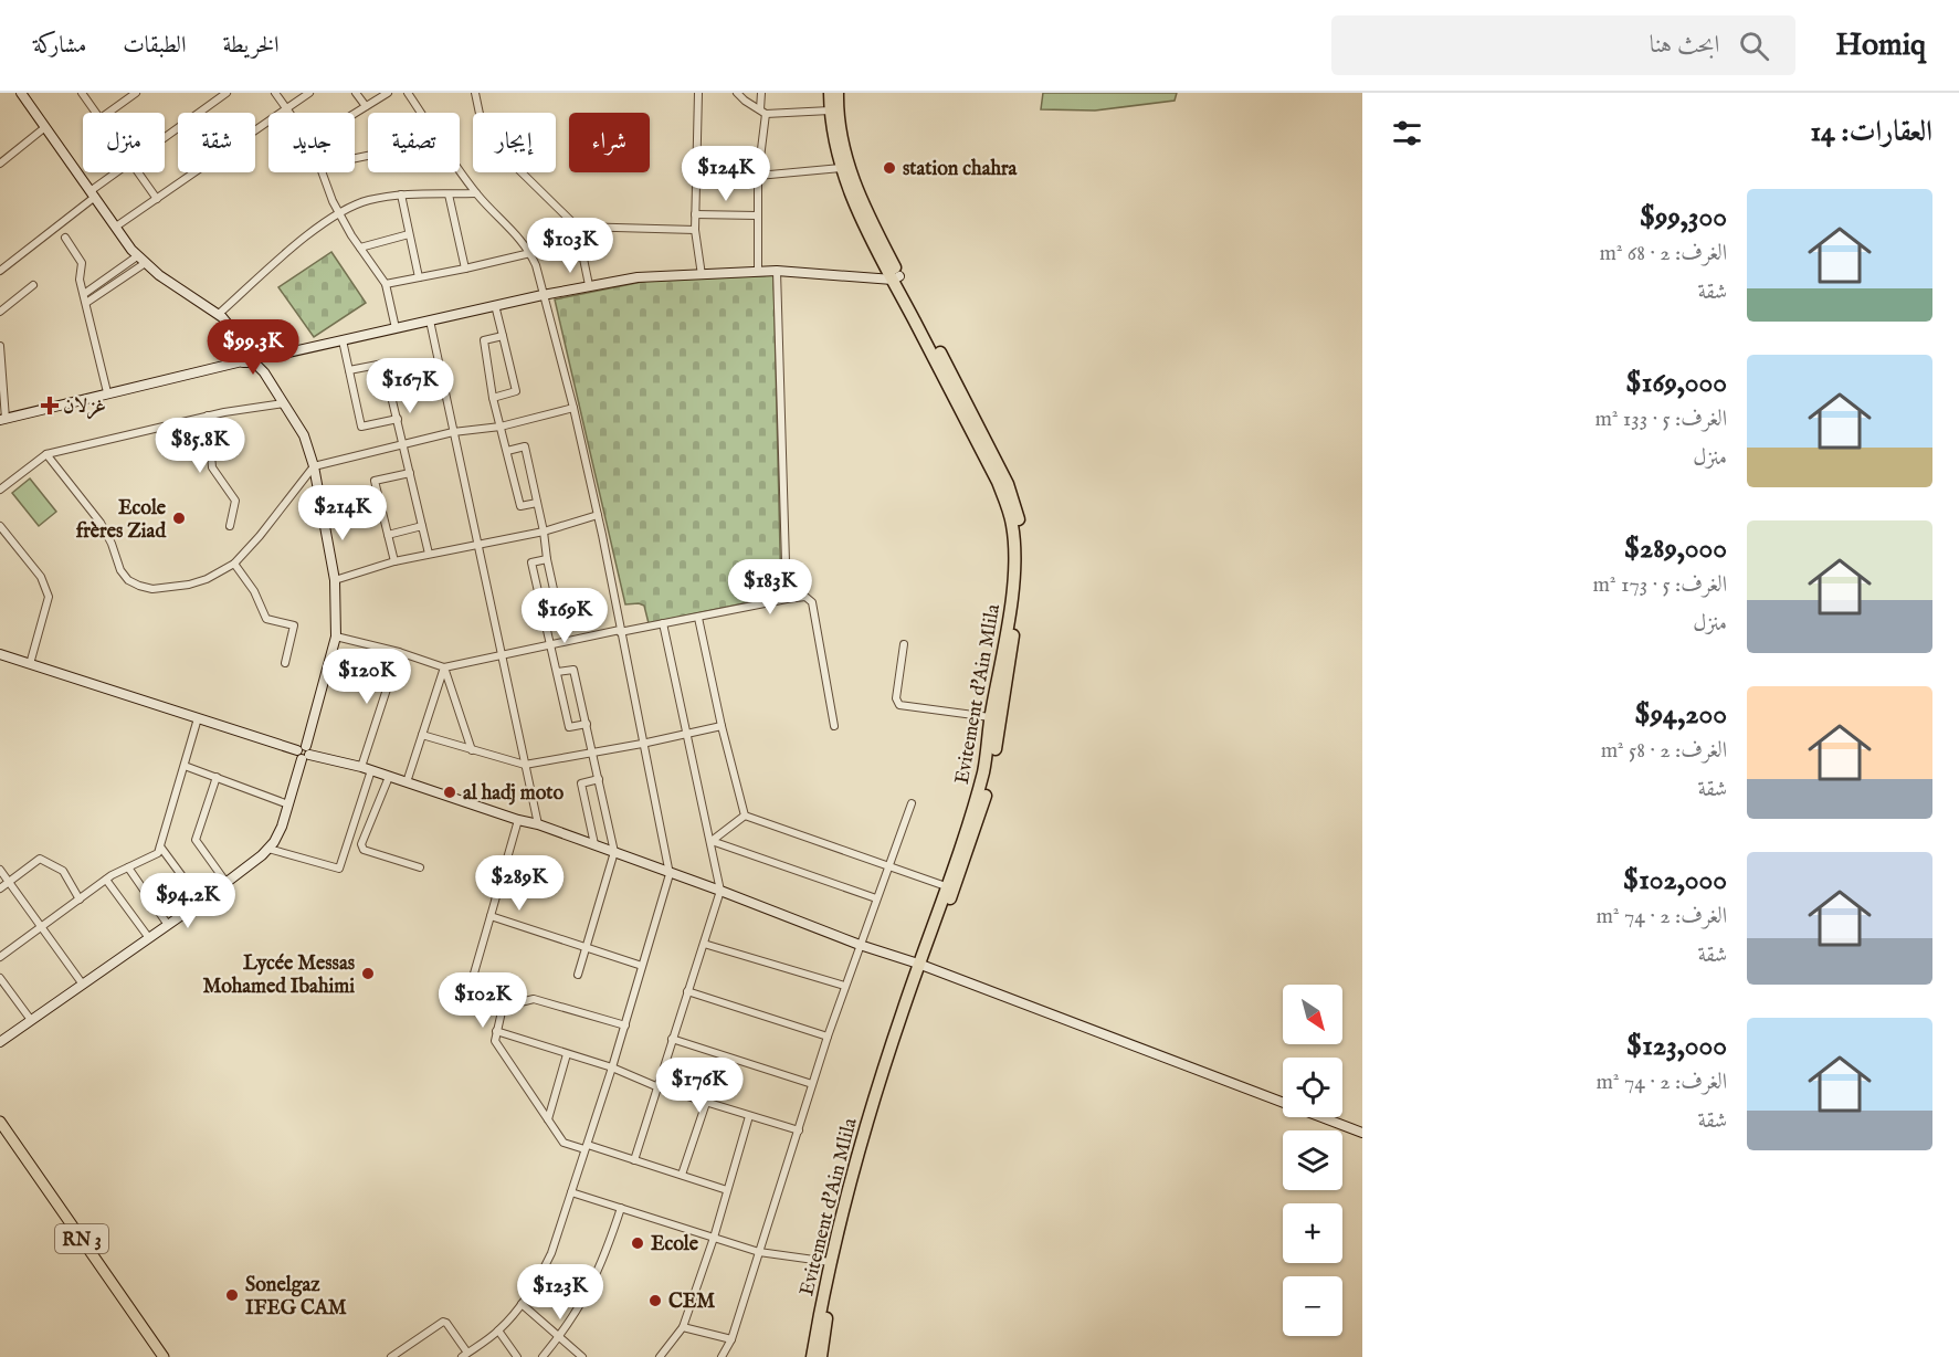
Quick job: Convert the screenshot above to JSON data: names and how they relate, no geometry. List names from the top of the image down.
{
  "streets": {
    "highway": ["Evitement d'Ain Mlila"],
    "main road": ["RN 3"]
  },
  "places": {
    "other": [
      "station chahra",
      "Ecole frères Ziad",
      "al hadj moto",
      "Lycée Messas Mohamed Ibahimi",
      "Ecole",
      "Sonelgaz IFEG CAM",
      "CEM"
    ],
    "health": ["غزلان"]
  },
  "north": "bottom right",
  "page": {
    "header": "Homiq",
    "search": "ابحث هنا",
    "nav": ["الخريطة", "الطبقات", "مشاركة"],
    "heading": "العقارات: 14",
    "chip": [
      "شراء",
      "إيجار",
      "تصفية",
      "جديد",
      "شقة",
      "منزل"
    ],
    "price": [
      "$124K",
      "$103K",
      "$99.3K",
      "$167K",
      "$85.8K",
      "$214K",
      "$183K",
      "$169K",
      "$120K",
      "$289K",
      "$94.2K",
      "$102K",
      "$176K",
      "$123K"
    ],
    "list": [
      {
        "name": "$99,300",
        "note": "الغرف: 2 · 68 m² · شقة"
      },
      {
        "name": "$169,000",
        "note": "الغرف: 5 · 133 m² · منزل"
      },
      {
        "name": "$289,000",
        "note": "الغرف: 5 · 173 m² · منزل"
      },
      {
        "name": "$94,200",
        "note": "الغرف: 2 · 58 m² · شقة"
      },
      {
        "name": "$102,000",
        "note": "الغرف: 2 · 74 m² · شقة"
      },
      {
        "name": "$123,000",
        "note": "الغرف: 2 · 74 m² · شقة"
      }
    ],
    "map_buttons": ["+", "−"]
  }
}
